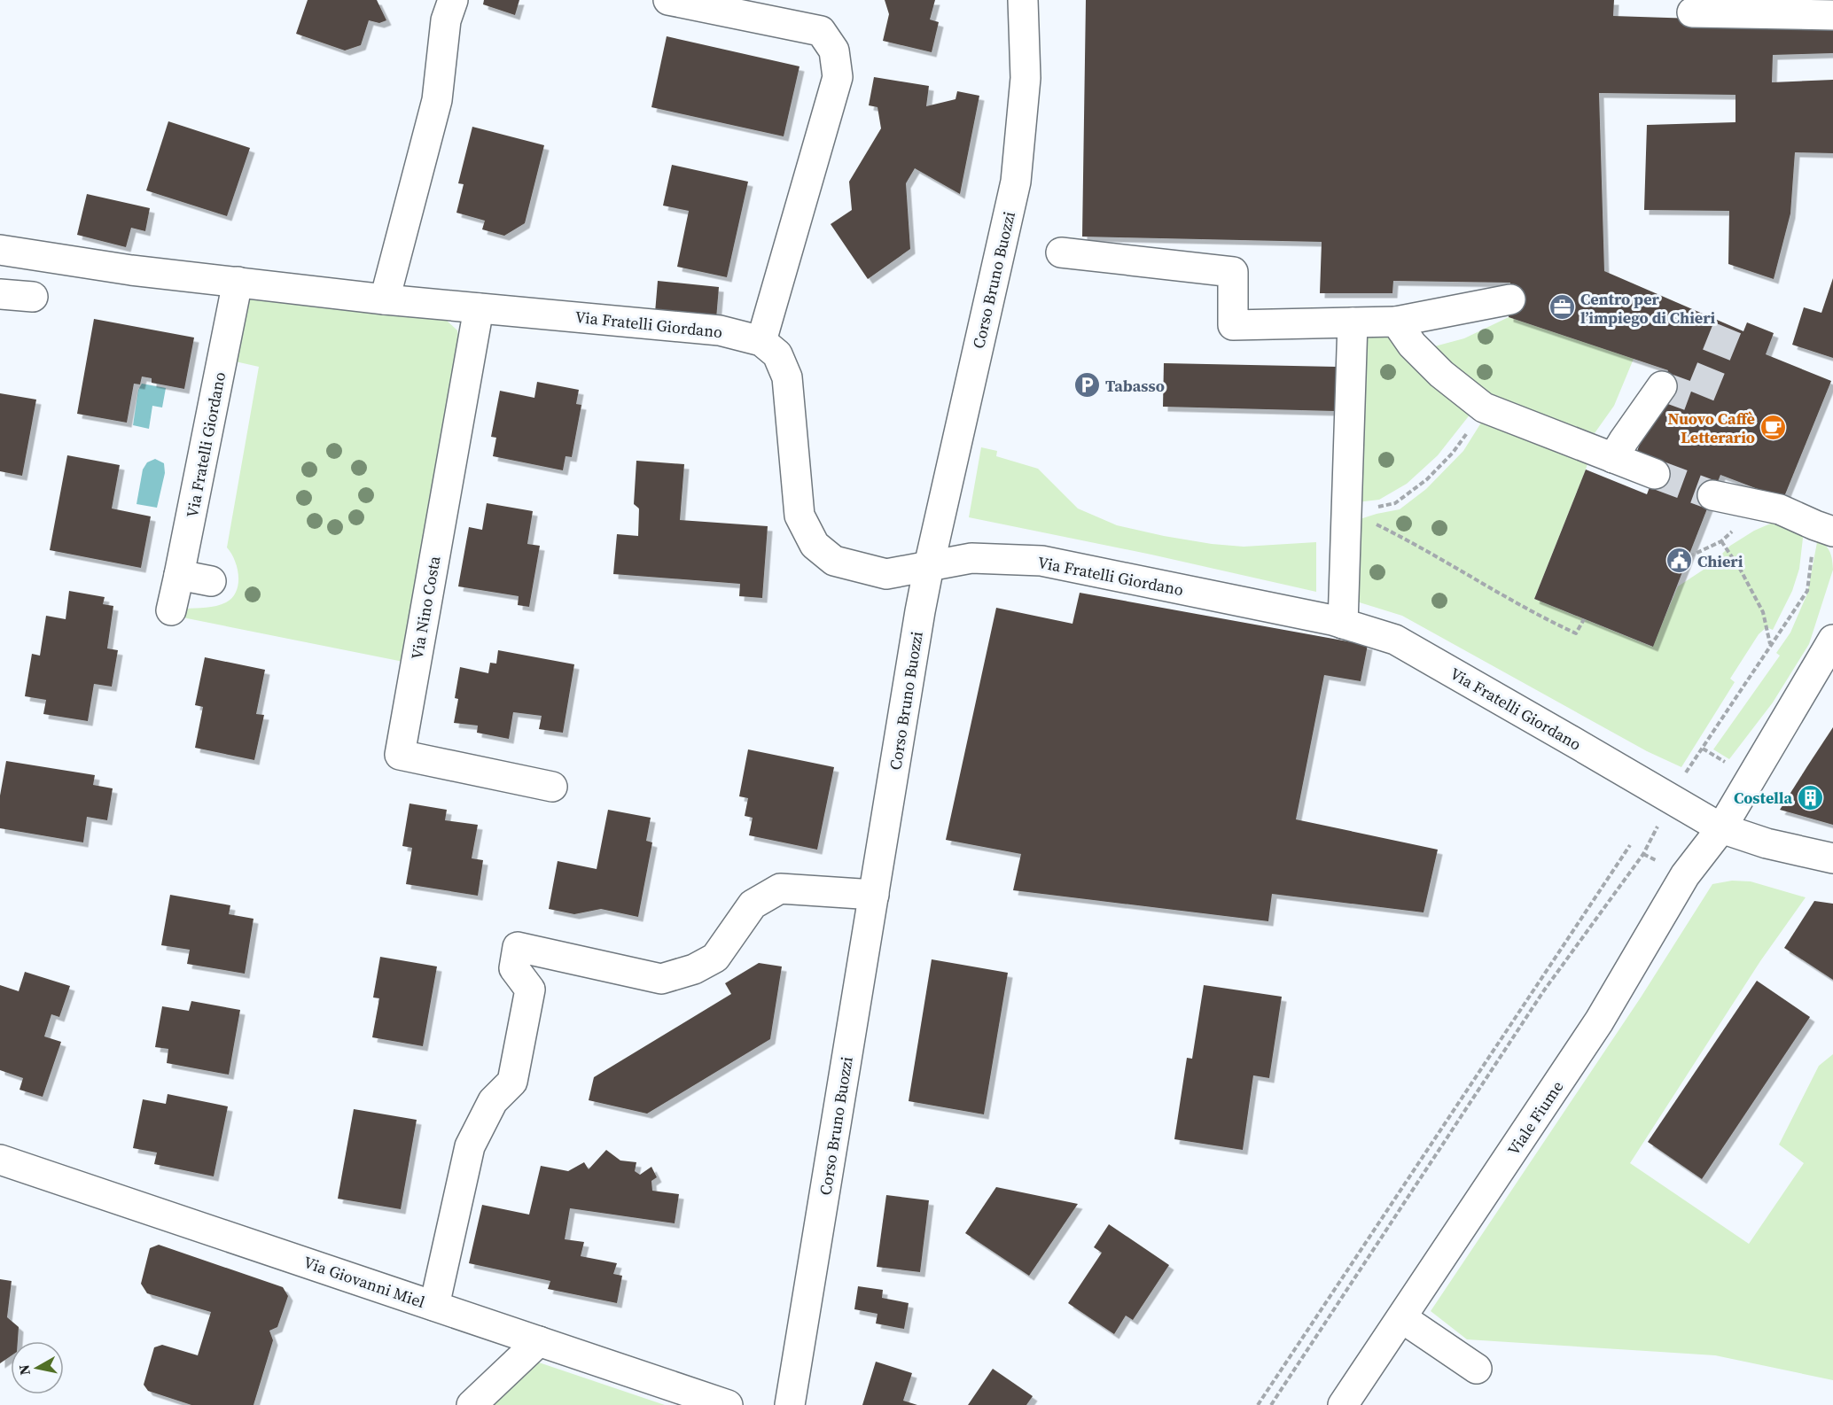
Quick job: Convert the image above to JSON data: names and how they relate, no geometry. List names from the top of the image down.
{
  "streets": {
    "street": [
      "Corso Bruno Buozzi",
      "Via Fratelli Giordano",
      "Via Nino Costa",
      "Viale Fiume",
      "Via Giovanni Miel"
    ]
  },
  "crossings": [
    ["Corso Bruno Buozzi", "Via Fratelli Giordano"],
    ["Via Fratelli Giordano", "Via Nino Costa"],
    ["Via Fratelli Giordano", "Viale Fiume"]
  ],
  "places": {
    "office": ["Centro per l’impiego di Chieri"],
    "parking": ["Tabasso"],
    "cafe": ["Nuovo Caffè Letterario"],
    "public building": ["Chieri"],
    "building": ["Costella"]
  },
  "north": "left"
}
